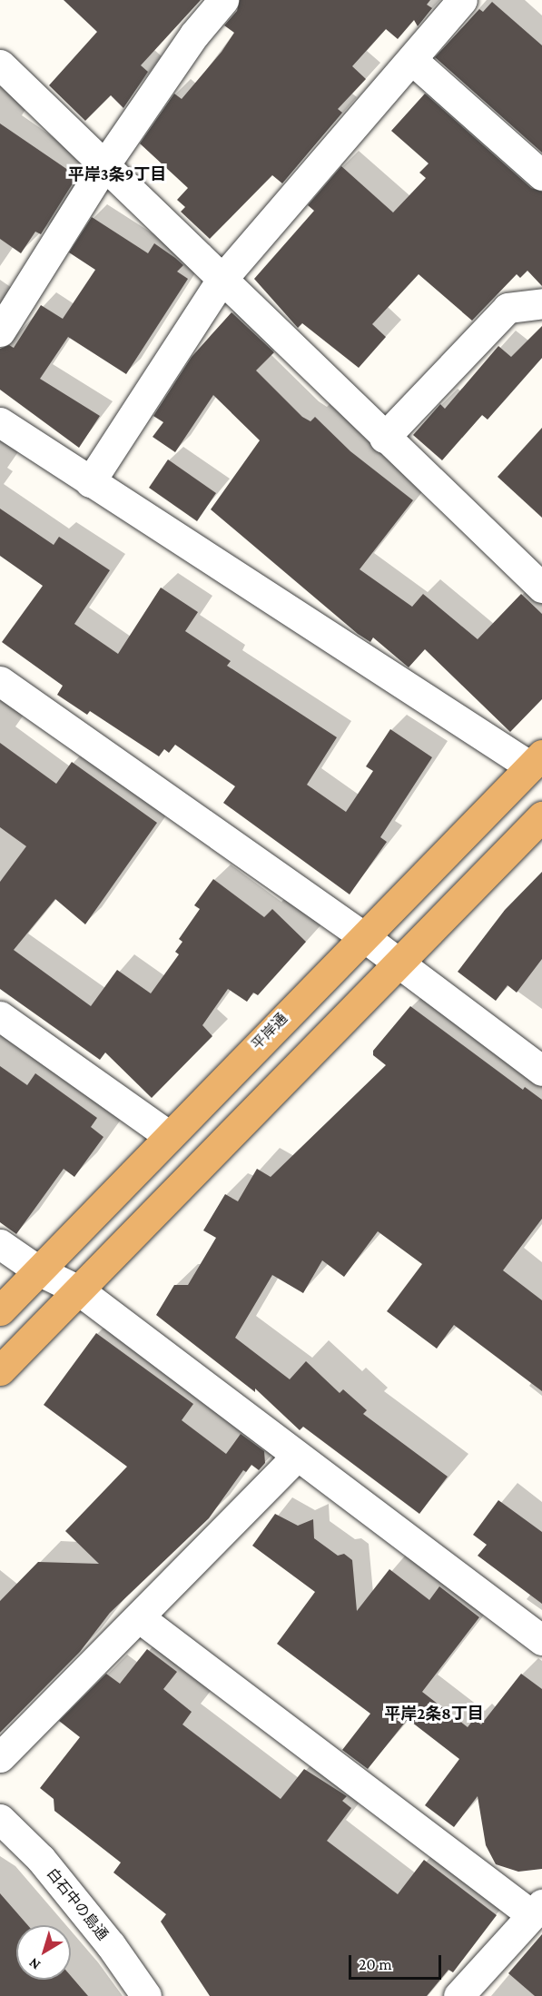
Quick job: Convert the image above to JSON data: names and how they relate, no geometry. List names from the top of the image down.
{
  "streets": {
    "highway": ["平岸通"],
    "street": ["白石中の島通"]
  },
  "districts": ["平岸3条9丁目", "平岸2条8丁目"],
  "scale_bar": "20 m",
  "north": "bottom left"
}
